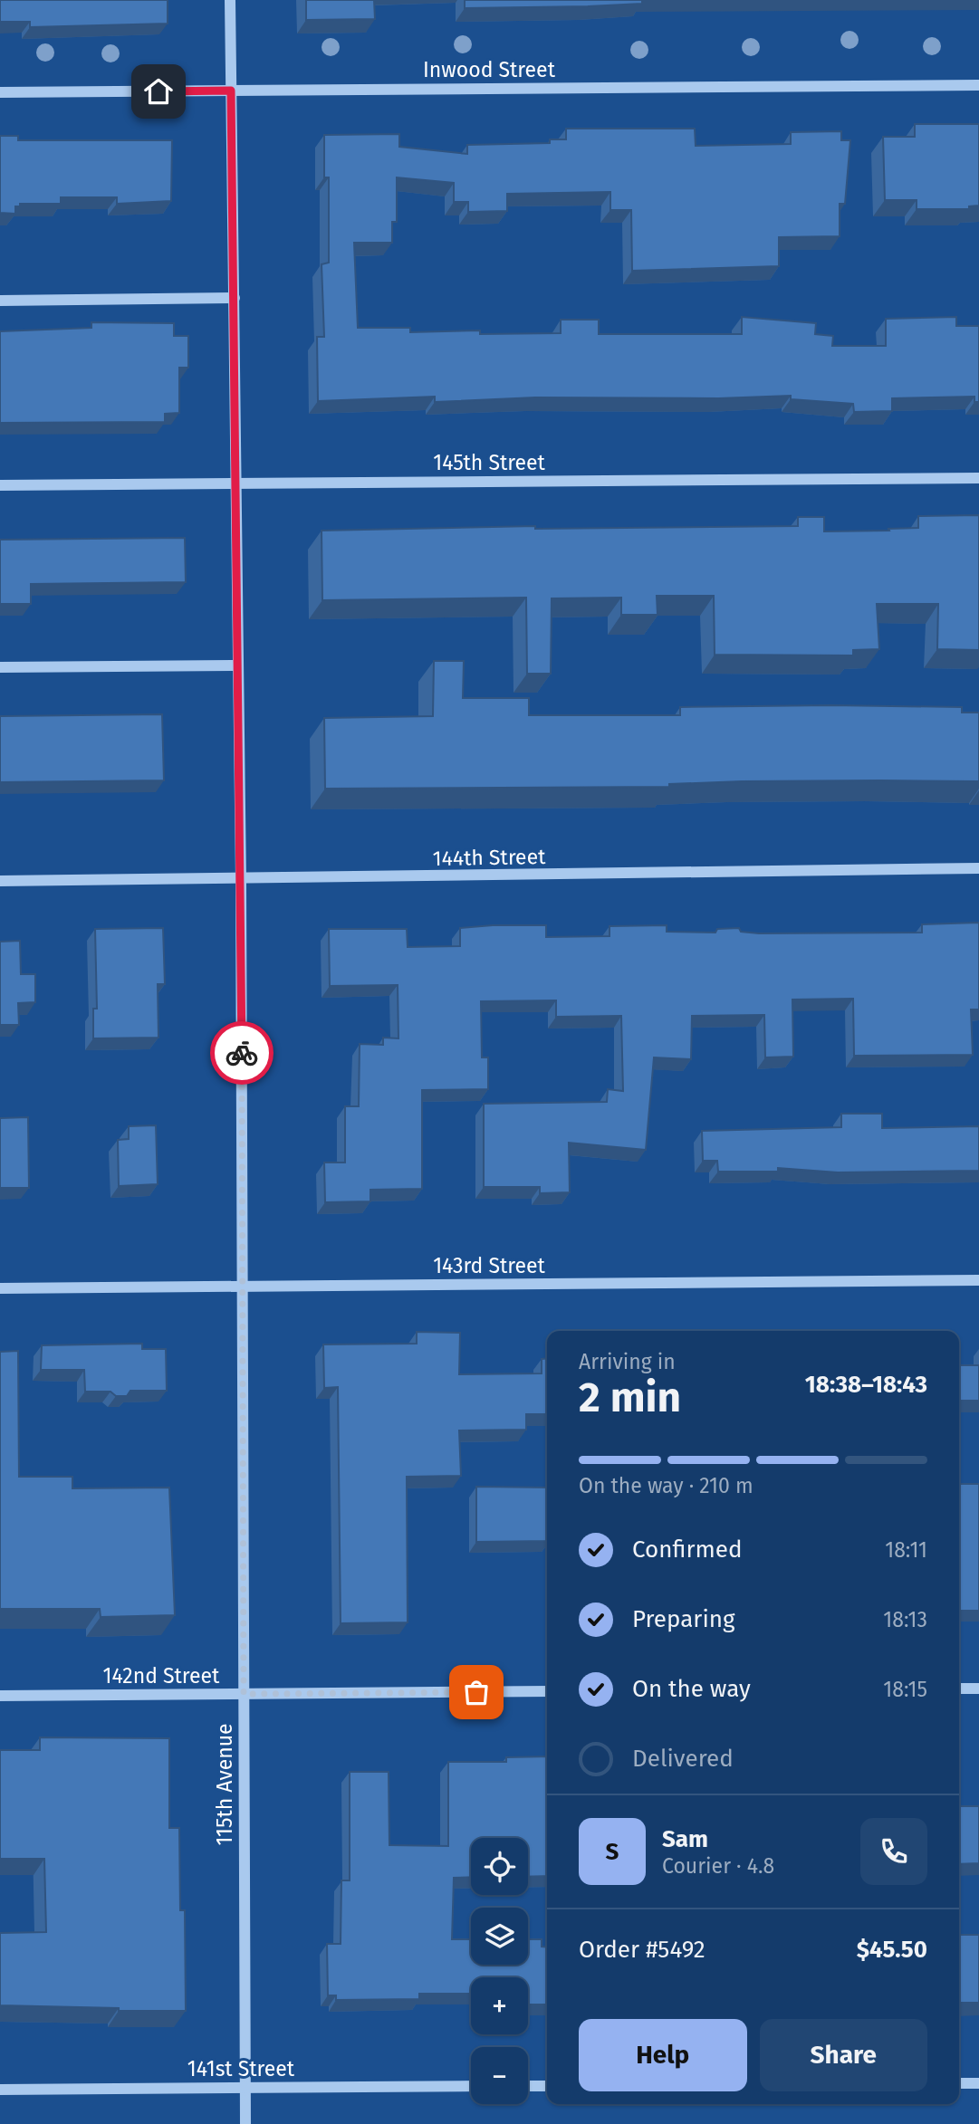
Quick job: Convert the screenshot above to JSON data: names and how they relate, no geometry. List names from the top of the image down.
{
  "streets": {
    "street": [
      "Inwood Street",
      "145th Street",
      "144th Street",
      "143rd Street",
      "142nd Street",
      "115th Avenue",
      "141st Street"
    ]
  },
  "crossings": [
    ["Inwood Street", "115th Avenue"],
    ["145th Street", "115th Avenue"],
    ["144th Street", "115th Avenue"],
    ["143rd Street", "115th Avenue"],
    ["142nd Street", "115th Avenue"],
    ["115th Avenue", "141st Street"]
  ],
  "page": {
    "heading": ["2 min", "Arriving in", "18:38–18:43"],
    "panel": [
      "Sam",
      "Courier · 4.8",
      "Order #5492",
      "$45.50"
    ],
    "bar": "On the way · 210 m",
    "list": [
      ["Confirmed", "18:11"],
      ["Preparing", "18:13"],
      ["On the way", "18:15"],
      "Delivered"
    ],
    "round": "S",
    "map_buttons": ["+", "−"],
    "buttons": ["Help", "Share"]
  }
}
